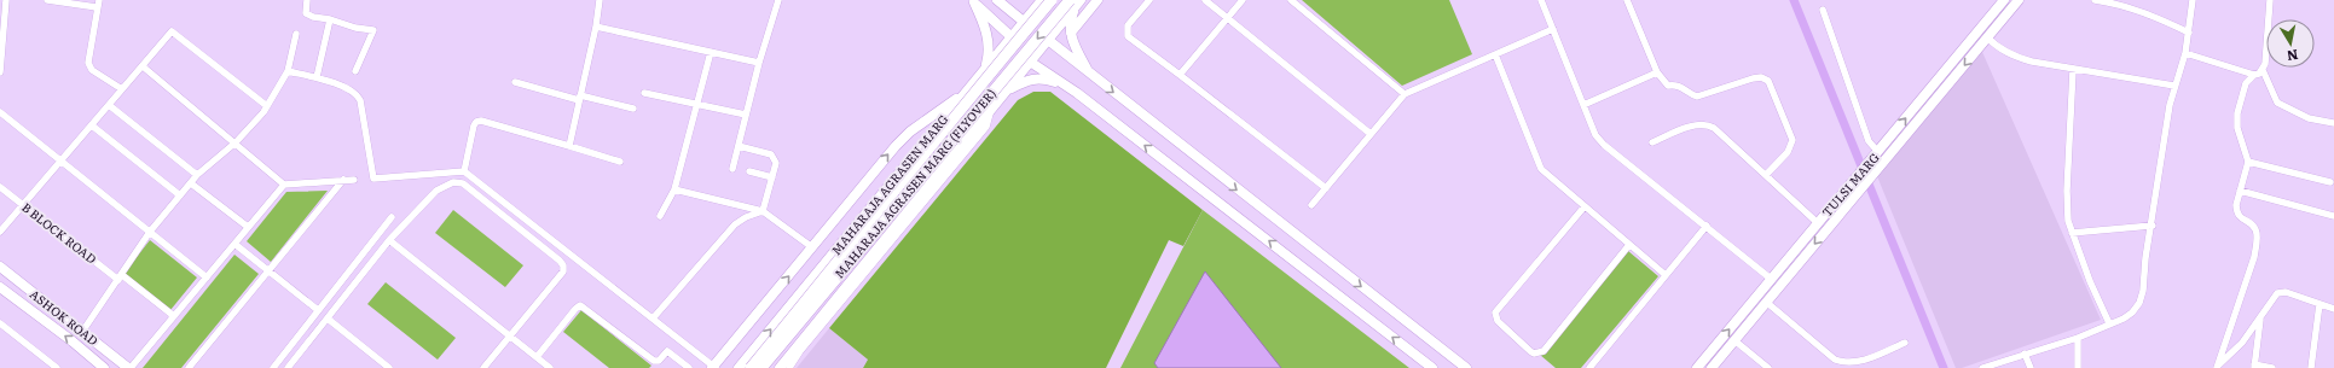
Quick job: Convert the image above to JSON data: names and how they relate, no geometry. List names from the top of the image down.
{
  "streets": {
    "main road": ["MAHARAJA AGRASEN MARG (FLYOVER)"],
    "street": [
      "MAHARAJA AGRASEN MARG",
      "TULSI MARG",
      "B BLOCK ROAD",
      "ASHOK ROAD"
    ]
  },
  "north": "bottom"
}
